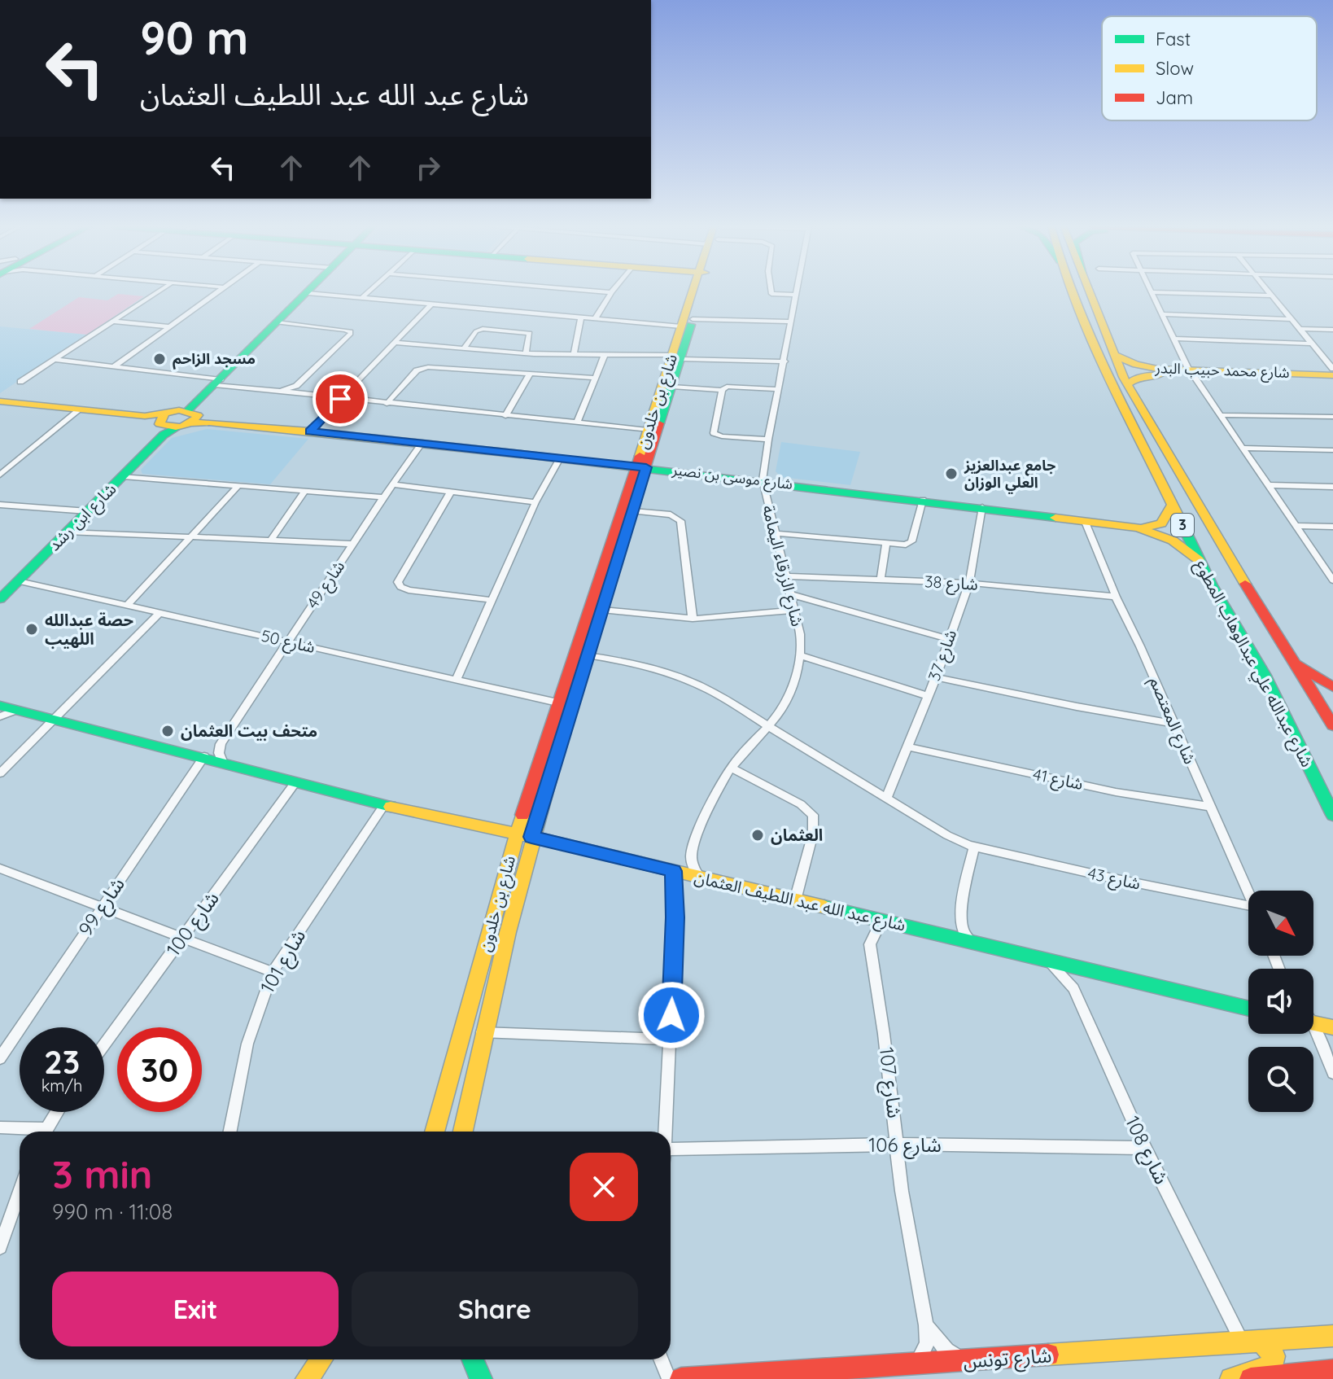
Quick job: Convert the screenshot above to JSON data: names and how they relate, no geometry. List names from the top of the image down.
{
  "streets": {
    "main road": [
      "شارع محمد حبيب البدر",
      "شارع بن خلدون",
      "شارع موسى بن نصير",
      "شارع ابن رشد",
      "3",
      "شارع عبدالله علي عبدالوهاب المطوع",
      "شارع عبد الله عبد اللطيف العثمان",
      "شارع تونس"
    ],
    "street": [
      "شارع الزرقاء اليمامة",
      "شارع 38",
      "شارع 49",
      "شارع 50",
      "شارع 37",
      "شارع المعتصم",
      "شارع 41",
      "شارع 43",
      "شارع 99",
      "شارع 100",
      "شارع 101",
      "شارع 107",
      "شارع 106",
      "شارع 108"
    ]
  },
  "crossings": [
    ["شارع محمد حبيب البدر", "شارع عبدالله علي عبدالوهاب المطوع"],
    ["شارع بن خلدون", "شارع موسى بن نصير"],
    ["شارع بن خلدون", "شارع 50"],
    ["شارع بن خلدون", "شارع 43"],
    ["شارع بن خلدون", "شارع عبد الله عبد اللطيف العثمان"],
    ["شارع موسى بن نصير", "شارع الزرقاء اليمامة"],
    ["شارع موسى بن نصير", "شارع 49"],
    ["شارع موسى بن نصير", "شارع 37"],
    ["شارع موسى بن نصير", "شارع عبدالله علي عبدالوهاب المطوع"],
    ["شارع موسى بن نصير", "شارع المعتصم"],
    ["شارع ابن رشد", "شارع 50"],
    ["شارع الزرقاء اليمامة", "شارع 38"],
    ["شارع الزرقاء اليمامة", "شارع 43"],
    ["شارع الزرقاء اليمامة", "شارع عبد الله عبد اللطيف العثمان"],
    ["شارع 38", "شارع 37"],
    ["شارع 38", "شارع المعتصم"],
    ["شارع 49", "شارع 50"],
    ["شارع 49", "شارع عبد الله عبد اللطيف العثمان"],
    ["شارع 37", "شارع 41"],
    ["شارع 37", "شارع 43"],
    ["شارع المعتصم", "شارع 41"],
    ["شارع عبد الله عبد اللطيف العثمان", "شارع 99"],
    ["شارع عبد الله عبد اللطيف العثمان", "شارع 100"],
    ["شارع عبد الله عبد اللطيف العثمان", "شارع 101"],
    ["شارع عبد الله عبد اللطيف العثمان", "شارع 107"],
    ["شارع عبد الله عبد اللطيف العثمان", "شارع 108"],
    ["شارع 107", "شارع 106"],
    ["شارع 107", "شارع تونس"],
    ["شارع 106", "شارع 108"],
    ["شارع 108", "شارع تونس"]
  ],
  "places": [
    "مسجد الزاحم",
    "جامع عبدالعزيز العلي الوزان",
    "حصة عبدالله اللهيب",
    "متحف بيت العثمان",
    "العثمان"
  ],
  "legend": ["Fast", "Slow", "Jam"],
  "north": "bottom right",
  "page": {
    "turn": ["90 m", "شارع عبد الله عبد اللطيف العثمان"],
    "speed": "23 km/h",
    "limit": "30",
    "heading": ["3 min", "990 m · 11:08"],
    "buttons": ["Exit", "Share"]
  }
}
